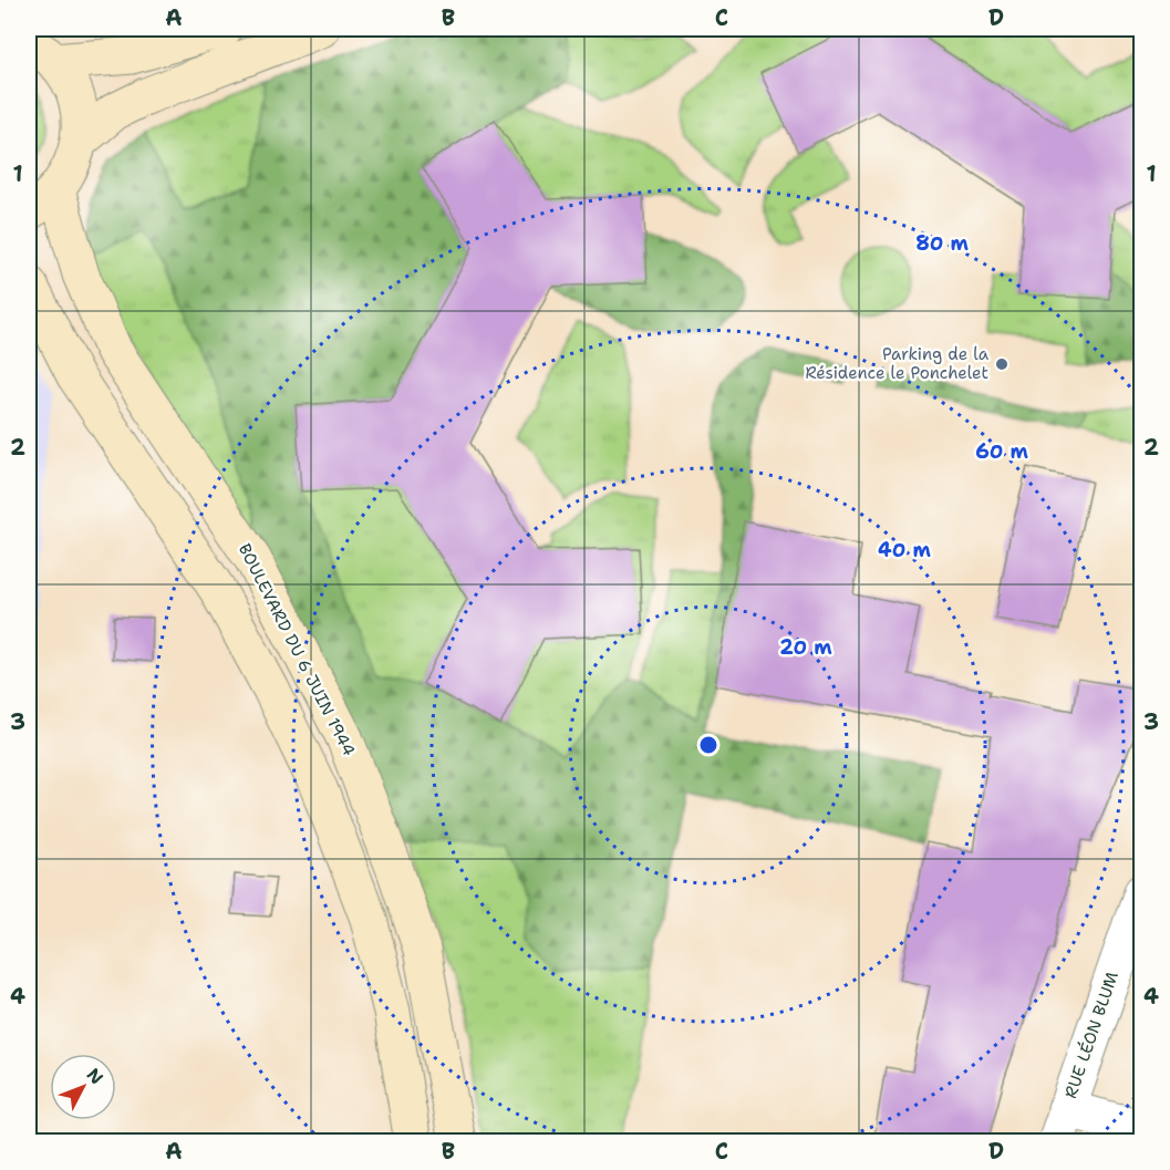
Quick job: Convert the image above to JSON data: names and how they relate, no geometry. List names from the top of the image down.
{
  "streets": {
    "main road": ["BOULEVARD DU 6 JUIN 1944"],
    "street": ["RUE LÉON BLUM"]
  },
  "places": ["Parking de la Résidence le Ponchelet"],
  "north": "top right",
  "grid": {
    "columns": [
      "A",
      "B",
      "C",
      "D"
    ],
    "rows": [
      "1",
      "2",
      "3",
      "4"
    ]
  },
  "rings": [
    "80 m",
    "60 m",
    "40 m",
    "20 m"
  ]
}
